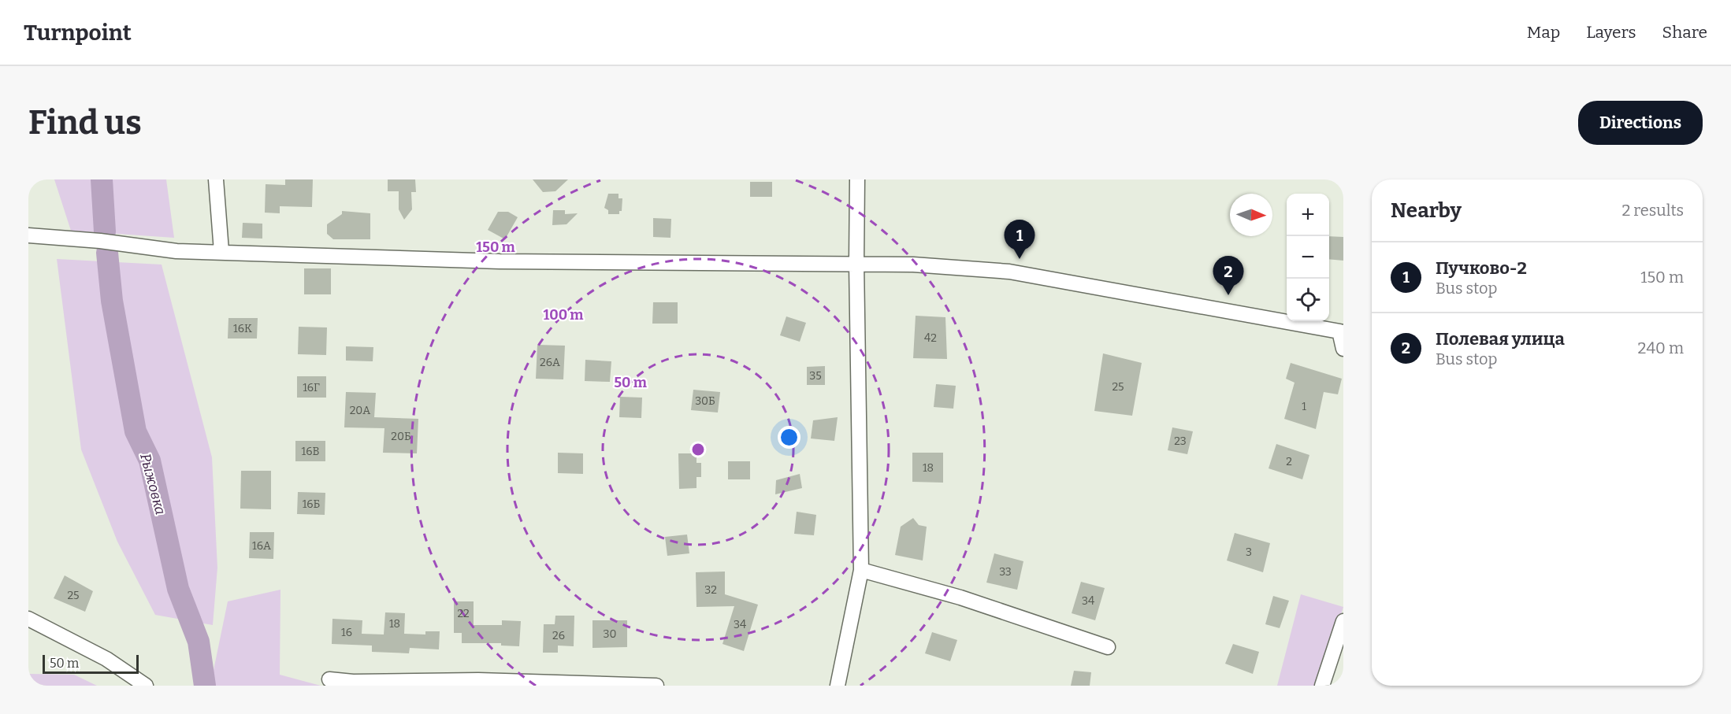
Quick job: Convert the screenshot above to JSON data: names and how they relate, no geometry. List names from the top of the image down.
{
  "water": ["Рыжовка"],
  "house_numbers": [
    "16К",
    "42",
    "26А",
    "35",
    "25",
    "16Г",
    "30Б",
    "1",
    "20А",
    "20Б",
    "23",
    "16В",
    "2",
    "18",
    "16Б",
    "16А",
    "3",
    "33",
    "32",
    "25",
    "34",
    "22",
    "18",
    "34",
    "16",
    "30",
    "26"
  ],
  "scale_bar": "50 m",
  "north": "right",
  "page": {
    "header": "Turnpoint",
    "nav": ["Map", "Layers", "Share"],
    "buttons": "Directions",
    "title": "Find us",
    "heading": ["Nearby", "2 results"],
    "map_buttons": ["+", "−"],
    "pins": ["1", "2"],
    "list": [
      {
        "mark": "1",
        "name": "Пучково-2",
        "note": "Bus stop",
        "value": "150 m"
      },
      {
        "mark": "2",
        "name": "Полевая улица",
        "note": "Bus stop",
        "value": "240 m"
      }
    ],
    "scale": "50 m"
  },
  "rings": ["150 m", "100 m", "50 m"]
}
